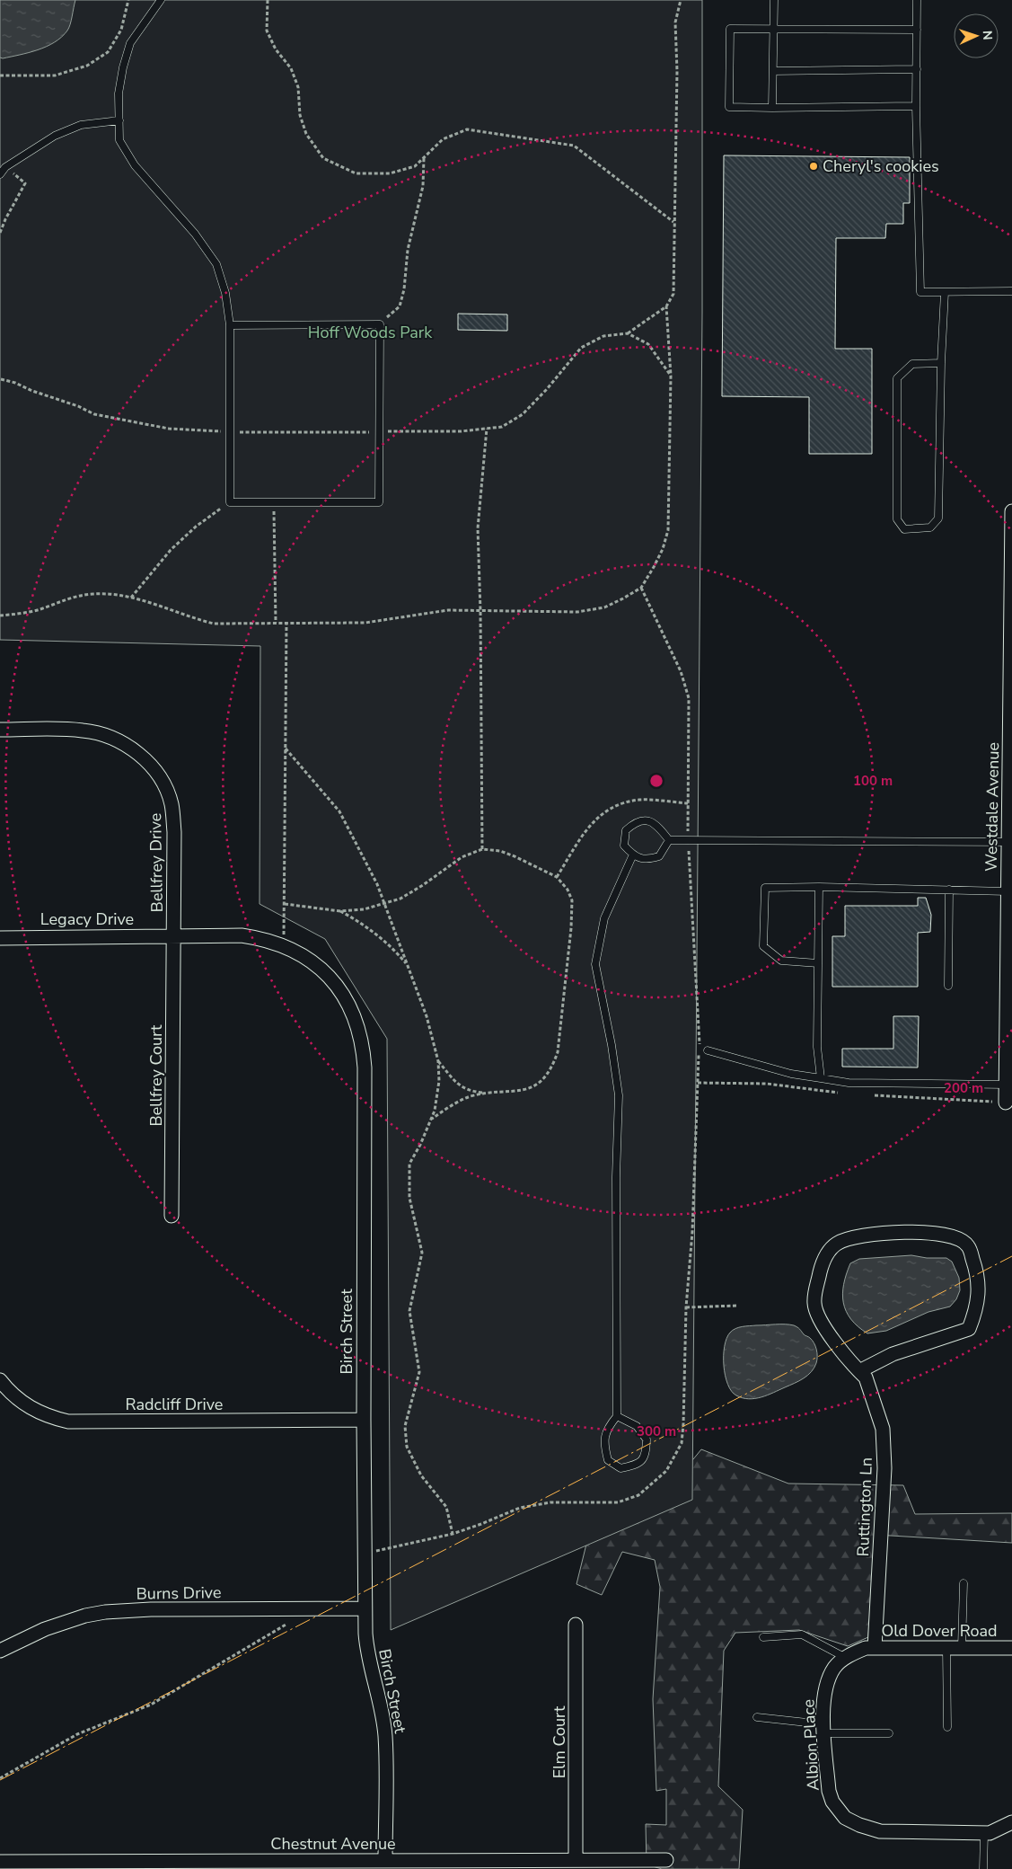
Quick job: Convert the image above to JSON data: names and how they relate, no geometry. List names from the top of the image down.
{
  "streets": {
    "street": [
      "Westdale Avenue",
      "Bellfrey Drive",
      "Legacy Drive",
      "Bellfrey Court",
      "Birch Street",
      "Radcliff Drive",
      "Ruttington Ln",
      "Burns Drive",
      "Old Dover Road",
      "Elm Court",
      "Albion Place",
      "Chestnut Avenue"
    ]
  },
  "crossings": [
    ["Bellfrey Drive", "Legacy Drive"],
    ["Bellfrey Drive", "Bellfrey Court"],
    ["Bellfrey Drive", "Birch Street"],
    ["Legacy Drive", "Bellfrey Court"],
    ["Legacy Drive", "Birch Street"],
    ["Bellfrey Court", "Birch Street"],
    ["Birch Street", "Radcliff Drive"],
    ["Birch Street", "Burns Drive"],
    ["Birch Street", "Chestnut Avenue"],
    ["Ruttington Ln", "Old Dover Road"],
    ["Ruttington Ln", "Albion Place"],
    ["Old Dover Road", "Albion Place"],
    ["Elm Court", "Chestnut Avenue"]
  ],
  "parks": ["Hoff Woods Park"],
  "places": ["Cheryl's cookies"],
  "north": "right",
  "rings": ["100 m", "200 m", "300 m"]
}
